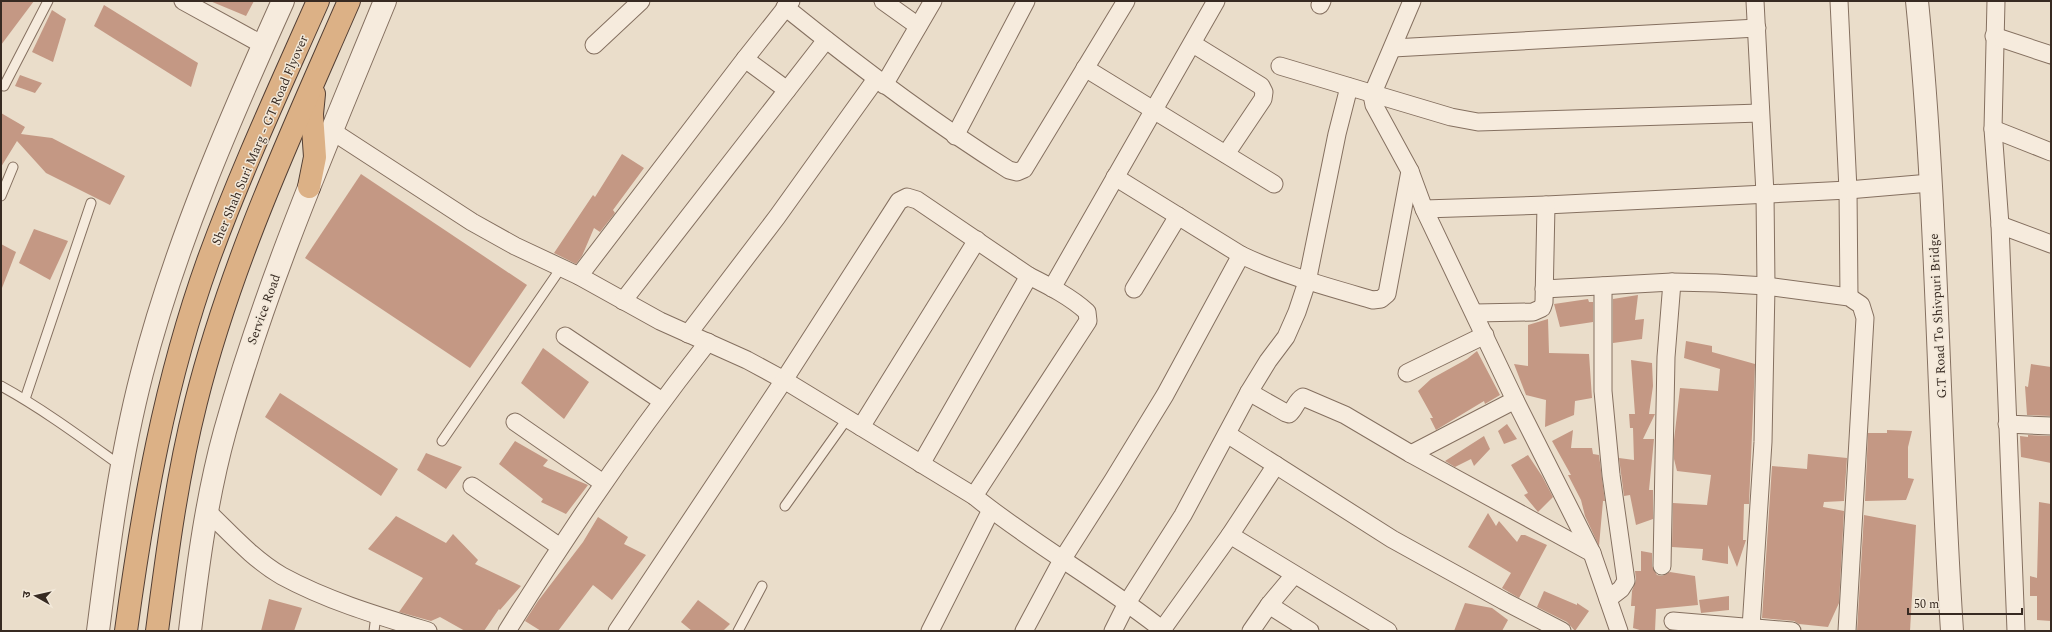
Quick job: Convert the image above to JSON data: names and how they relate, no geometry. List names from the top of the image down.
{
  "streets": {
    "highway": ["Sher Shah Suri Marg - GT Road Flyover"],
    "street": ["Service Road", "G.T Road To Shivpuri Bridge"]
  },
  "scale_bar": "50 m",
  "north": "left"
}
